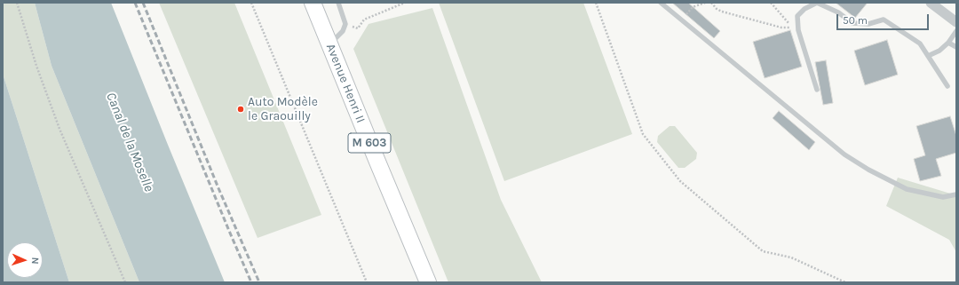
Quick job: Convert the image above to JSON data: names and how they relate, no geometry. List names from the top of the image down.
{
  "streets": {
    "main road": ["Avenue Henri II", "M 603"]
  },
  "water": ["Canal de la Moselle"],
  "places": ["Auto Modèle le Graouilly"],
  "scale_bar": "50 m",
  "north": "right"
}
